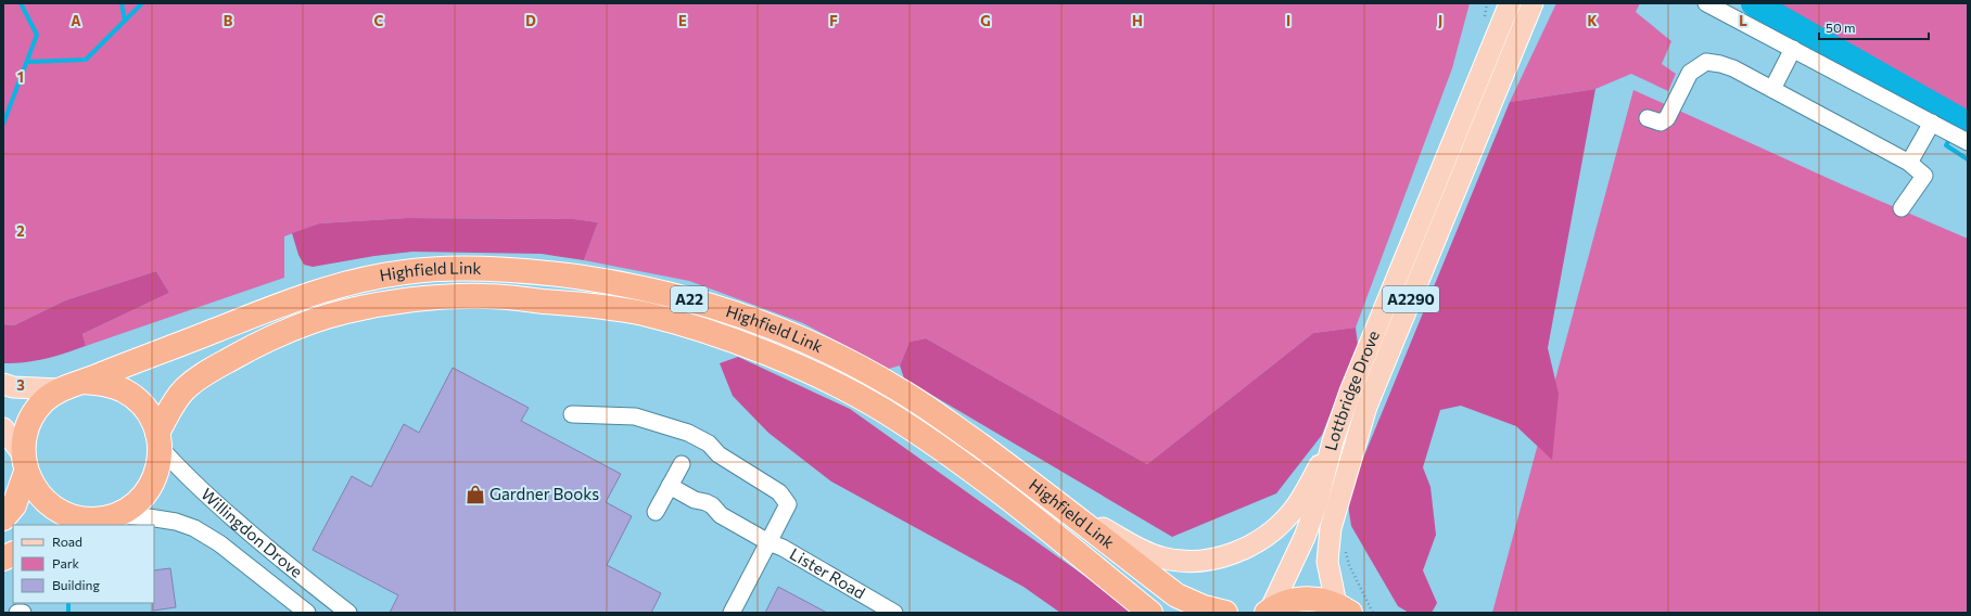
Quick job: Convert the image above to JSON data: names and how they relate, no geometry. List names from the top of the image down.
{
  "streets": {
    "highway": ["Highfield Link", "A22"],
    "main road": ["A2290", "Lottbridge Drove"],
    "street": ["Willingdon Drove", "Lister Road"]
  },
  "crossings": [
    ["Highfield Link", "Willingdon Drove"]
  ],
  "places": {
    "shop": ["Gardner Books"]
  },
  "legend": ["Road", "Park", "Building"],
  "scale_bar": "50 m",
  "grid": {
    "columns": [
      "A",
      "B",
      "C",
      "D",
      "E",
      "F",
      "G",
      "H",
      "I",
      "J",
      "K",
      "L"
    ],
    "rows": ["1", "2", "3"]
  }
}
